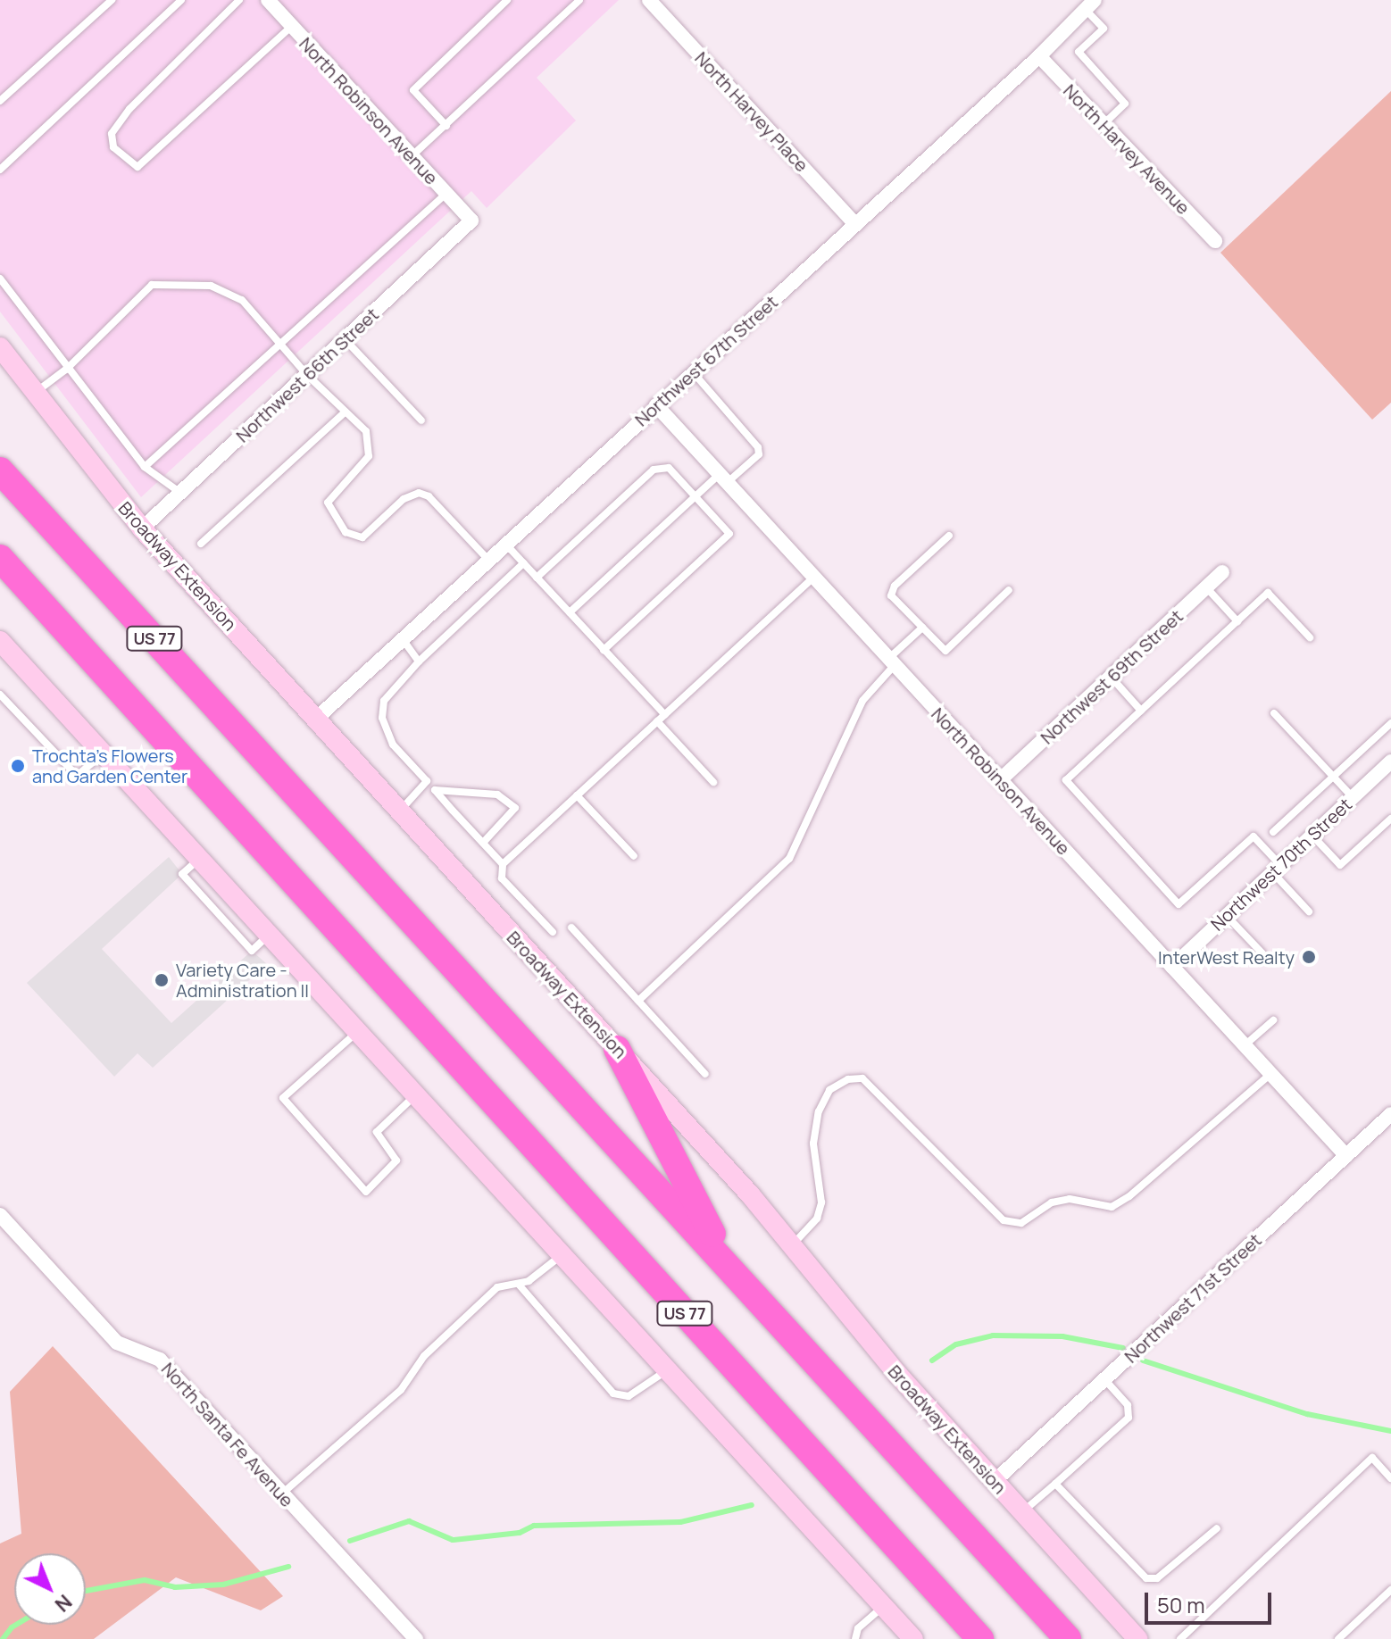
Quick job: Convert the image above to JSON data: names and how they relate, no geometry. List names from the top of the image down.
{
  "streets": {
    "highway": ["US 77"],
    "main road": ["Broadway Extension"],
    "street": [
      "North Robinson Avenue",
      "North Harvey Place",
      "North Harvey Avenue",
      "Northwest 67th Street",
      "Northwest 66th Street",
      "Northwest 69th Street",
      "Northwest 70th Street",
      "Northwest 71st Street",
      "North Santa Fe Avenue"
    ]
  },
  "crossings": [
    ["North Robinson Avenue", "Northwest 67th Street"],
    ["North Robinson Avenue", "Northwest 66th Street"],
    ["North Robinson Avenue", "Northwest 69th Street"],
    ["North Robinson Avenue", "Northwest 70th Street"],
    ["North Robinson Avenue", "Northwest 71st Street"],
    ["North Harvey Place", "Northwest 67th Street"],
    ["North Harvey Avenue", "Northwest 67th Street"],
    ["Northwest 67th Street", "Broadway Extension"],
    ["Northwest 66th Street", "Broadway Extension"],
    ["Broadway Extension", "Northwest 71st Street"]
  ],
  "places": ["Trochta's Flowers and Garden Center", "InterWest Realty", "Variety Care - Administration II"],
  "scale_bar": "50 m",
  "north": "bottom right"
}
